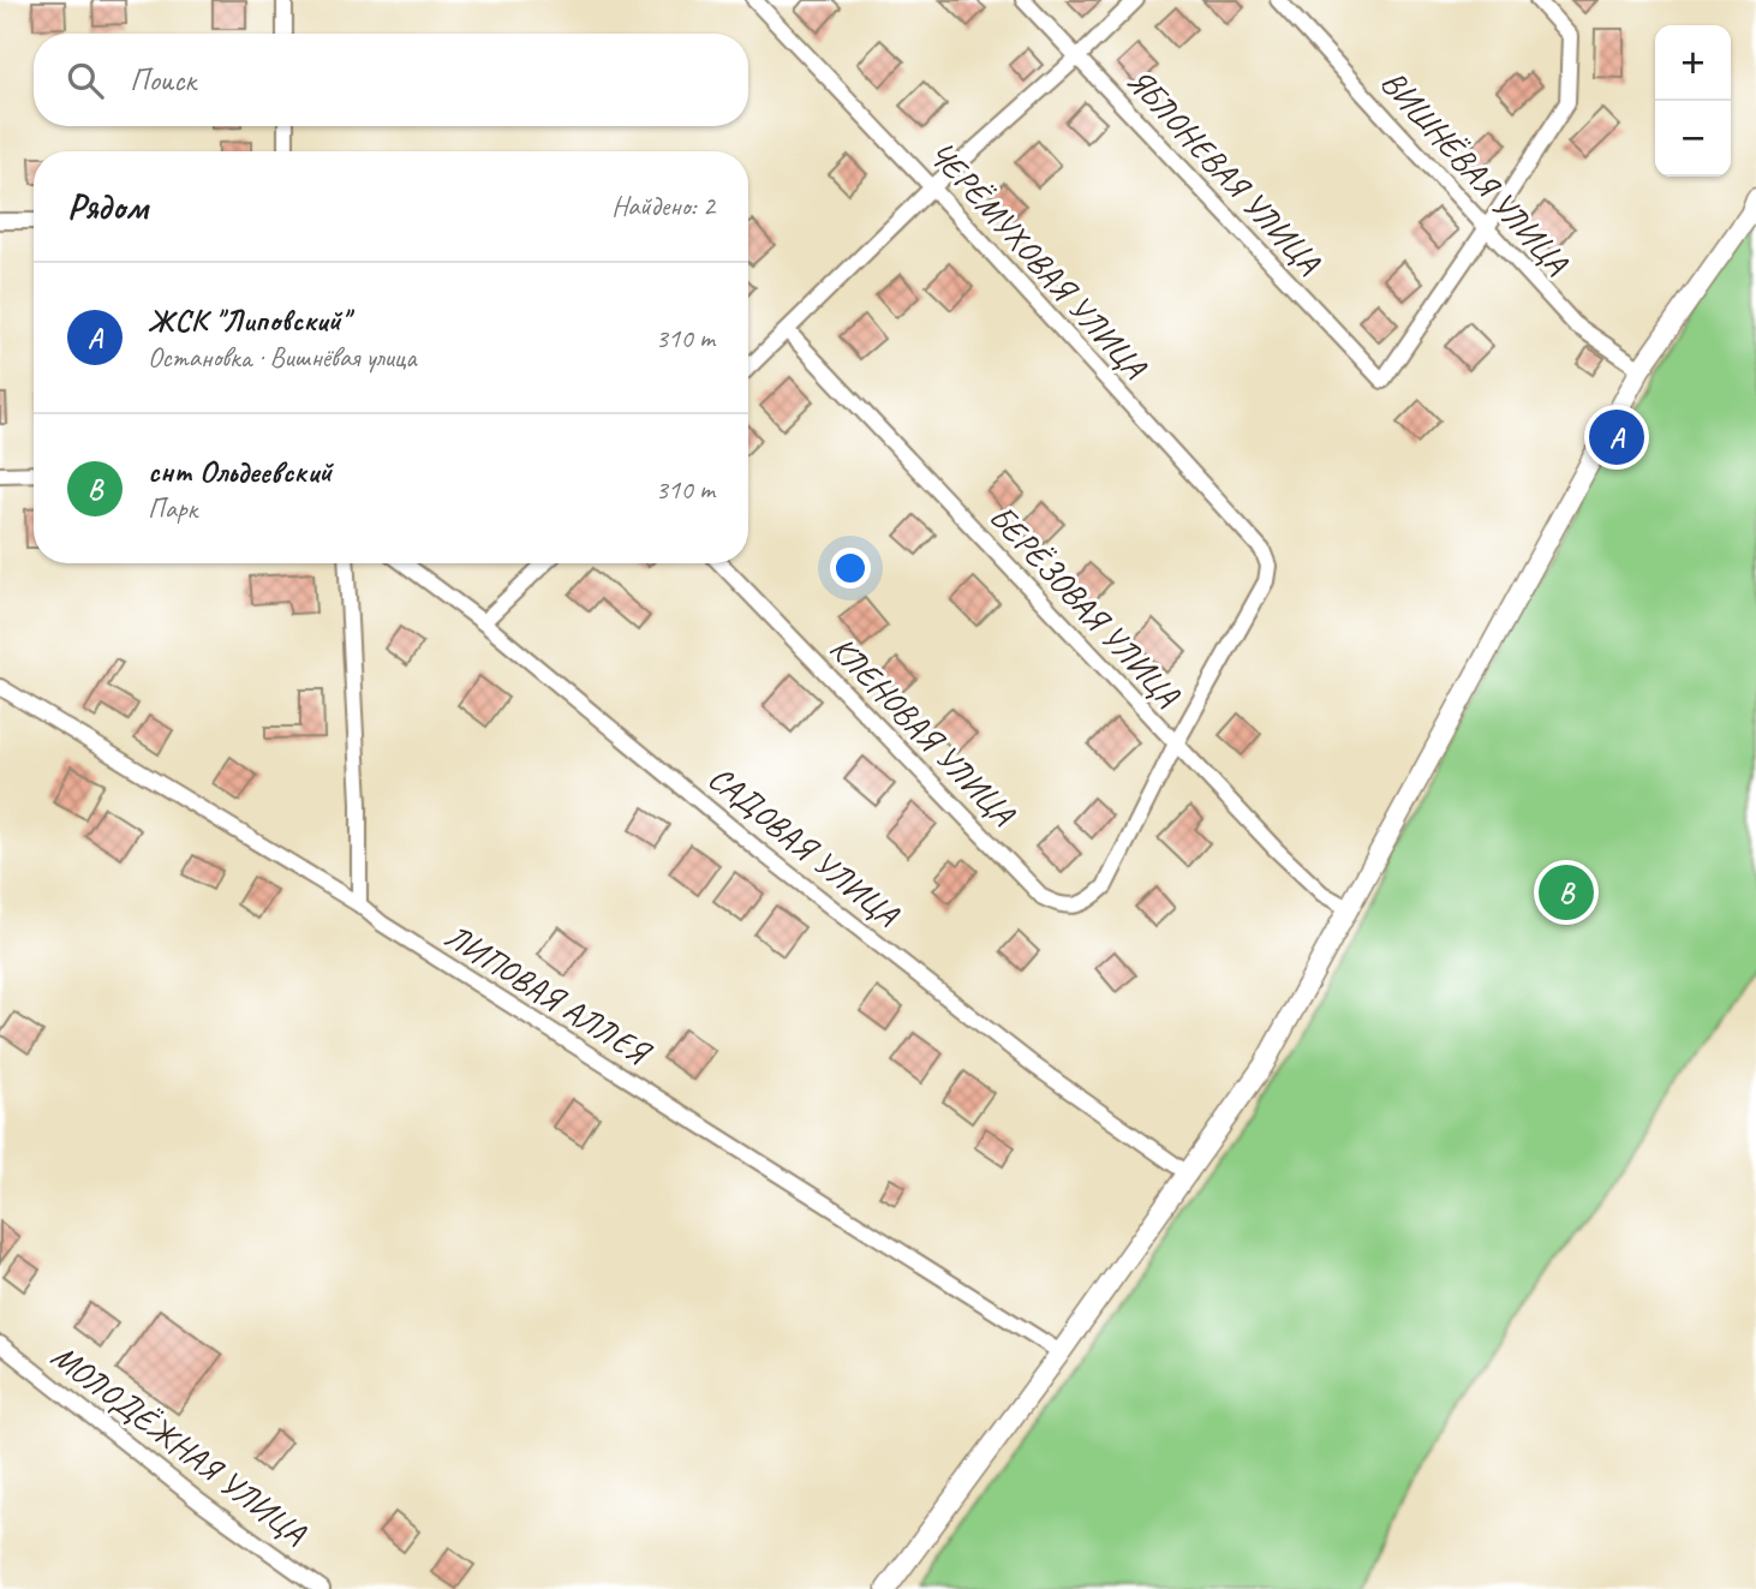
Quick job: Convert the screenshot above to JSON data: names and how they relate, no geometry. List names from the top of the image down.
{
  "streets": {
    "street": [
      "ЯБЛОНЕВАЯ УЛИЦА",
      "ВИШНЁВАЯ УЛИЦА",
      "ЧЕРЁМУХОВАЯ УЛИЦА",
      "БЕРЁЗОВАЯ УЛИЦА",
      "КЛЕНОВАЯ УЛИЦА",
      "САДОВАЯ УЛИЦА",
      "ЛИПОВАЯ АЛЛЕЯ",
      "МОЛОДЁЖНАЯ УЛИЦА"
    ]
  },
  "crossings": [
    ["ЯБЛОНЕВАЯ УЛИЦА", "ВИШНЁВАЯ УЛИЦА"],
    ["ЧЕРЁМУХОВАЯ УЛИЦА", "БЕРЁЗОВАЯ УЛИЦА"],
    ["ЧЕРЁМУХОВАЯ УЛИЦА", "КЛЕНОВАЯ УЛИЦА"],
    ["БЕРЁЗОВАЯ УЛИЦА", "КЛЕНОВАЯ УЛИЦА"]
  ],
  "page": {
    "map_buttons": ["+", "−"],
    "search": "Поиск",
    "heading": ["Рядом", "Найдено: 2"],
    "list": [
      {
        "mark": "A",
        "name": "ЖСК \"Липовский\"",
        "note": "Остановка · Вишнёвая улица",
        "value": "310 m"
      },
      {
        "mark": "B",
        "name": "снт Ольдеевский",
        "note": "Парк",
        "value": "310 m"
      }
    ],
    "pins": ["A", "B"]
  }
}
